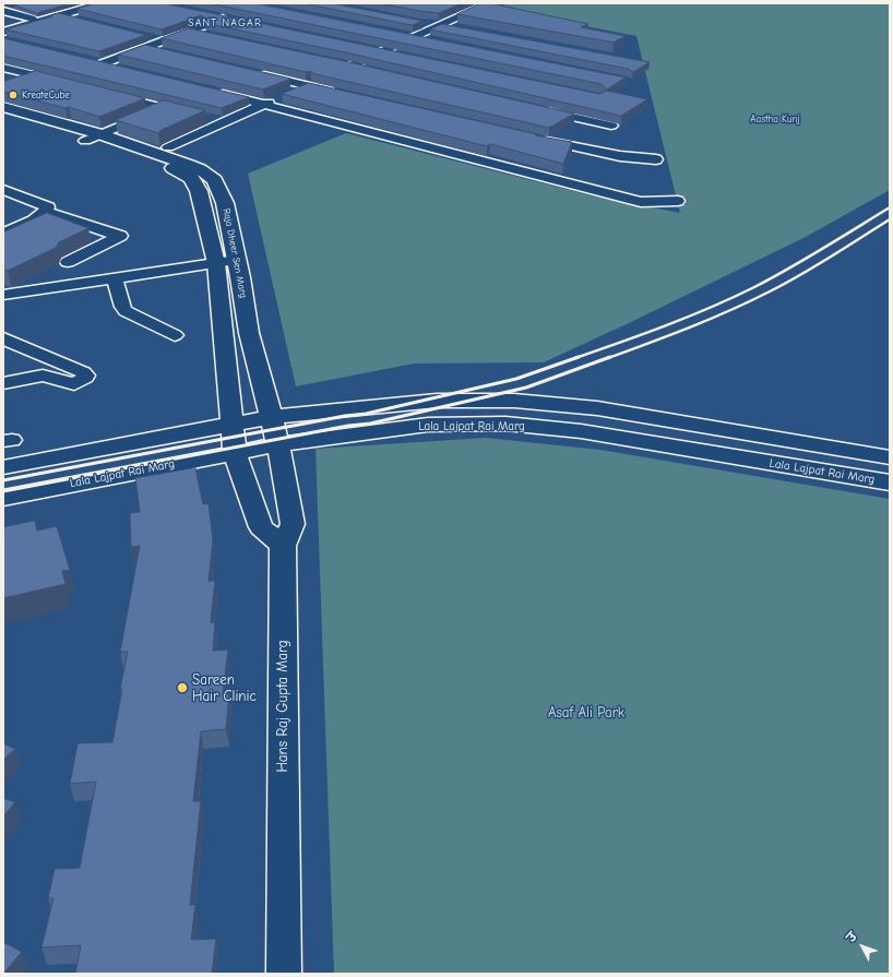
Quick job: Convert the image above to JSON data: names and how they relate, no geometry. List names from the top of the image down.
{
  "streets": {
    "street": ["Raja Dheer Sen Marg", "Lala Lajpat Rai Marg", "Hans Raj Gupta Marg"]
  },
  "crossings": [
    ["Raja Dheer Sen Marg", "Lala Lajpat Rai Marg"],
    ["Raja Dheer Sen Marg", "Hans Raj Gupta Marg"]
  ],
  "districts": ["SANT NAGAR"],
  "parks": ["Aastha Kunj", "Asaf Ali Park"],
  "places": ["KreateCube", "Sareen Hair Clinic"],
  "north": "top left"
}
